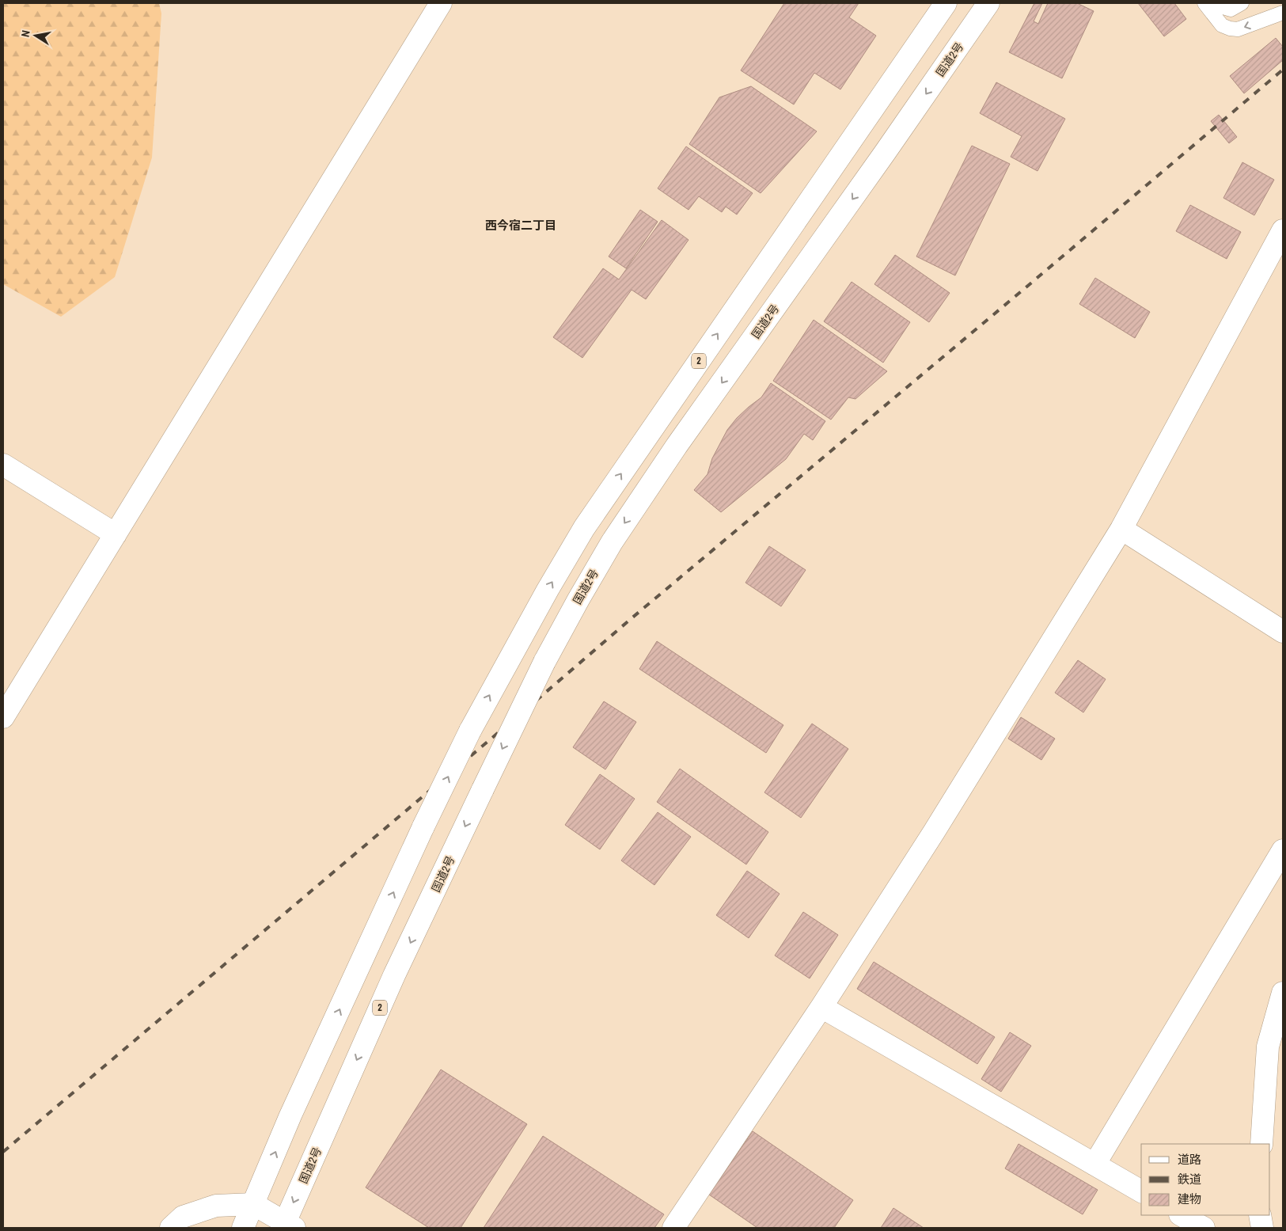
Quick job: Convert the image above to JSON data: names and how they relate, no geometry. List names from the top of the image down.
{
  "streets": {
    "main road": ["国道2号", "2"]
  },
  "districts": ["西今宿二丁目"],
  "legend": ["道路", "鉄道", "建物"],
  "north": "left"
}
